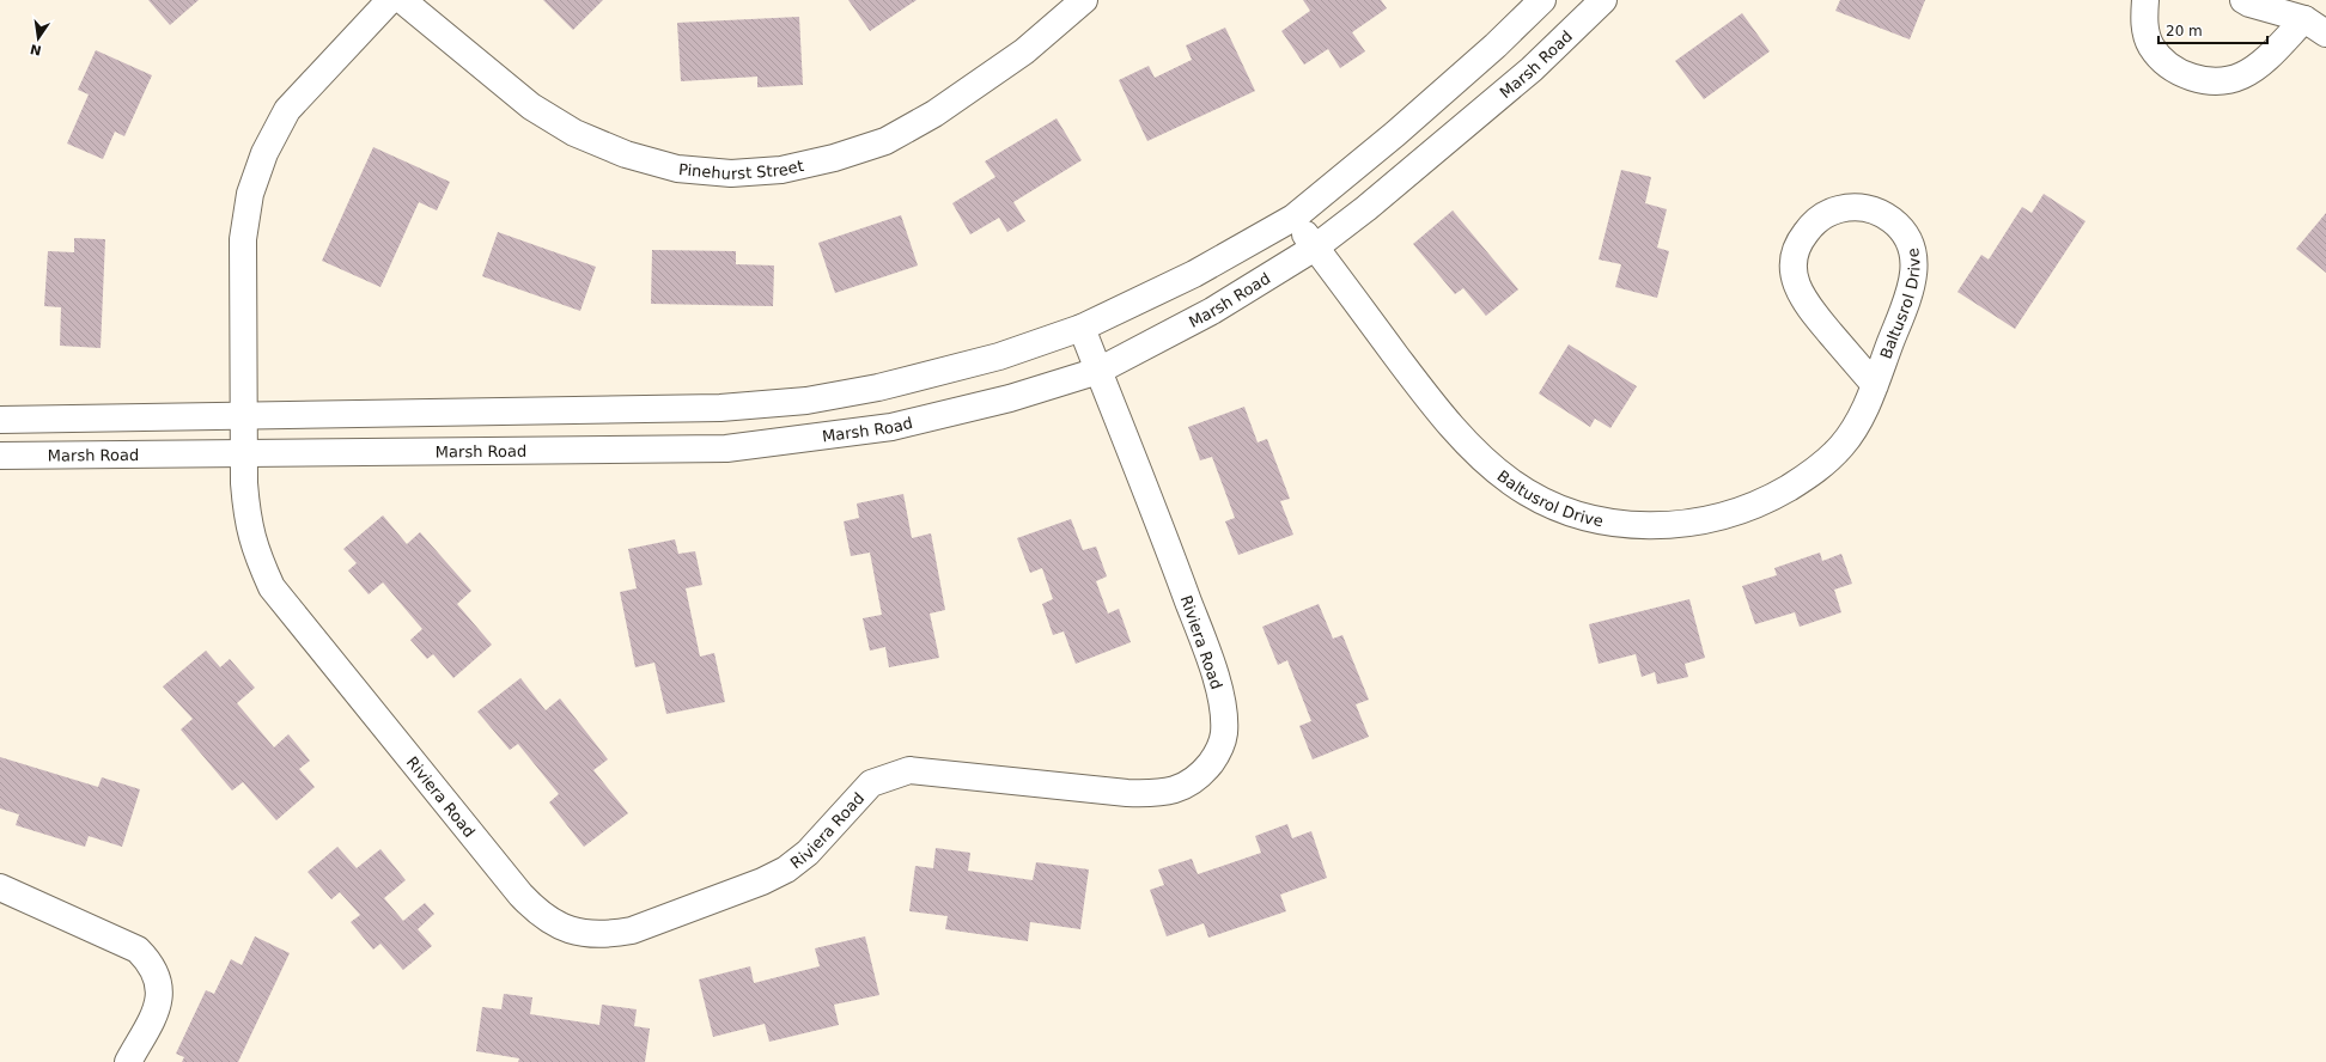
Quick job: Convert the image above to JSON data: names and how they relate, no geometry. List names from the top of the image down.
{
  "streets": {
    "street": [
      "Marsh Road",
      "Pinehurst Street",
      "Baltusrol Drive",
      "Riviera Road"
    ]
  },
  "crossings": [
    ["Marsh Road", "Baltusrol Drive"],
    ["Marsh Road", "Riviera Road"]
  ],
  "scale_bar": "20 m",
  "north": "bottom"
}
